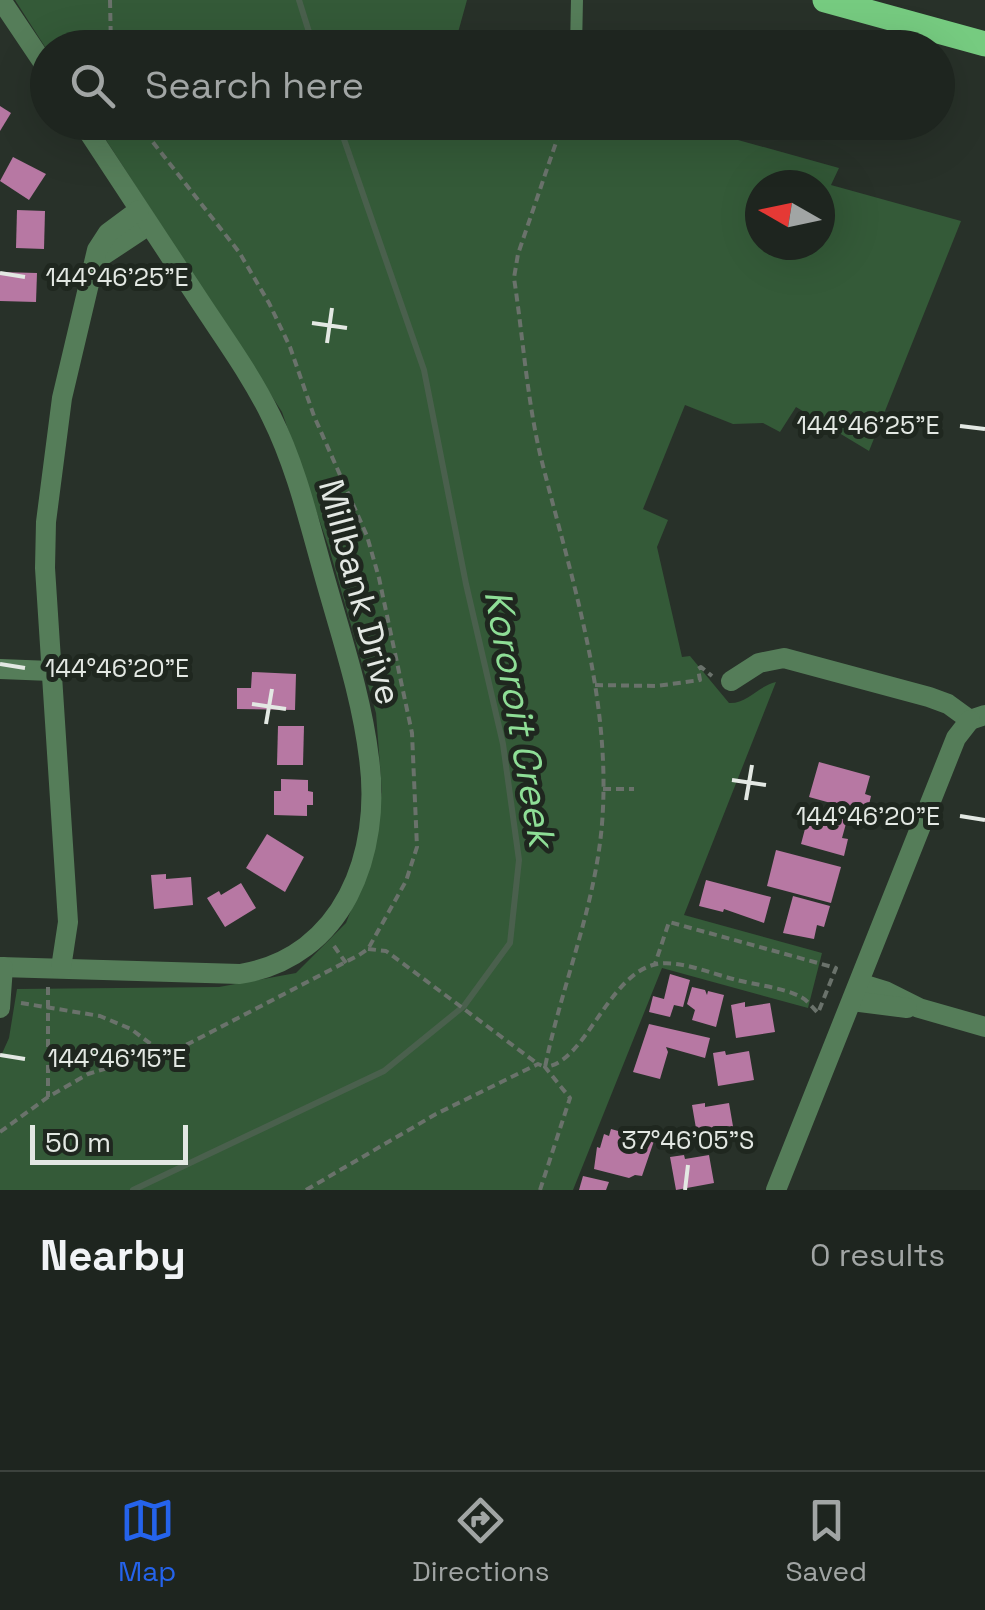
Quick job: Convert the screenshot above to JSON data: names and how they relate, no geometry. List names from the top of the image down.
{
  "streets": {
    "street": ["Millbank Drive"]
  },
  "water": ["Kororoit Creek"],
  "scale_bar": "50 m",
  "north": "left",
  "page": {
    "search": "Search here",
    "scale": "50 m",
    "heading": ["Nearby", "0 results"],
    "nav": ["Map", "Directions", "Saved"]
  },
  "coordinates": [
    "144°46'25\"E",
    "144°46'20\"E",
    "144°46'15\"E",
    "37°46'05\"S"
  ]
}
